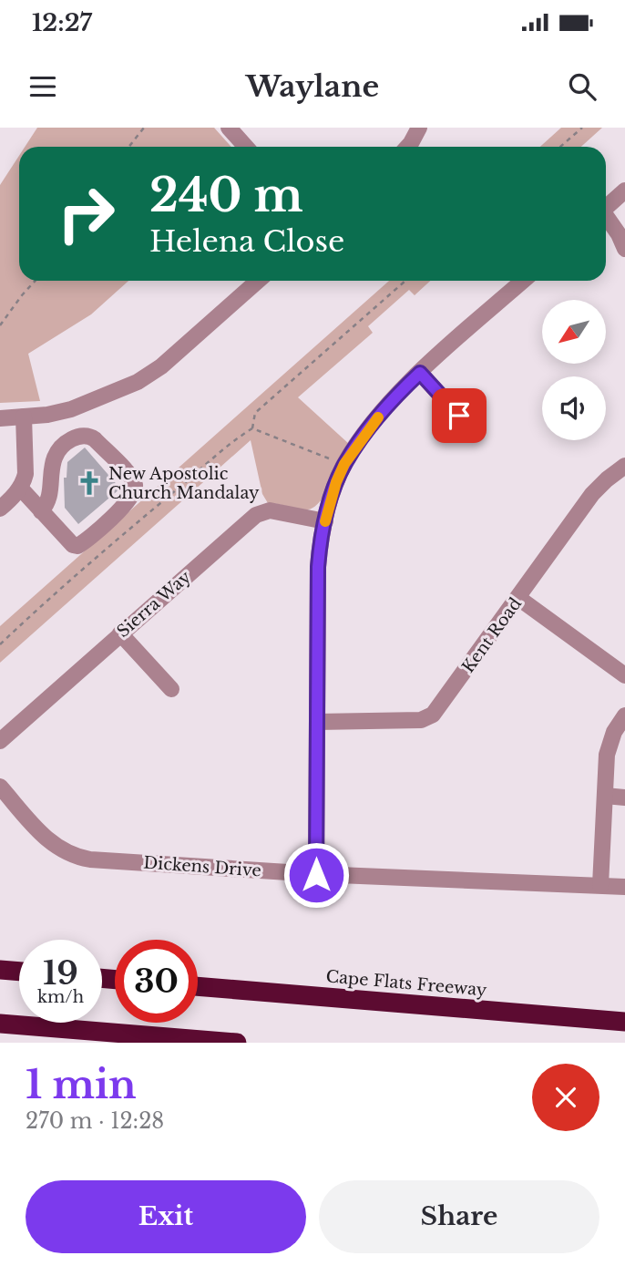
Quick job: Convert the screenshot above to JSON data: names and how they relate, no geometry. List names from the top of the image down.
{
  "streets": {
    "highway": ["Cape Flats Freeway"],
    "street": ["Sierra Way", "Kent Road", "Dickens Drive"]
  },
  "places": {
    "church": ["New Apostolic Church Mandalay"]
  },
  "north": "bottom left",
  "page": {
    "status": "12:27",
    "header": "Waylane",
    "turn": ["240 m", "Helena Close"],
    "speed": "19 km/h",
    "limit": "30",
    "heading": ["1 min", "270 m · 12:28"],
    "buttons": ["Exit", "Share"]
  }
}
